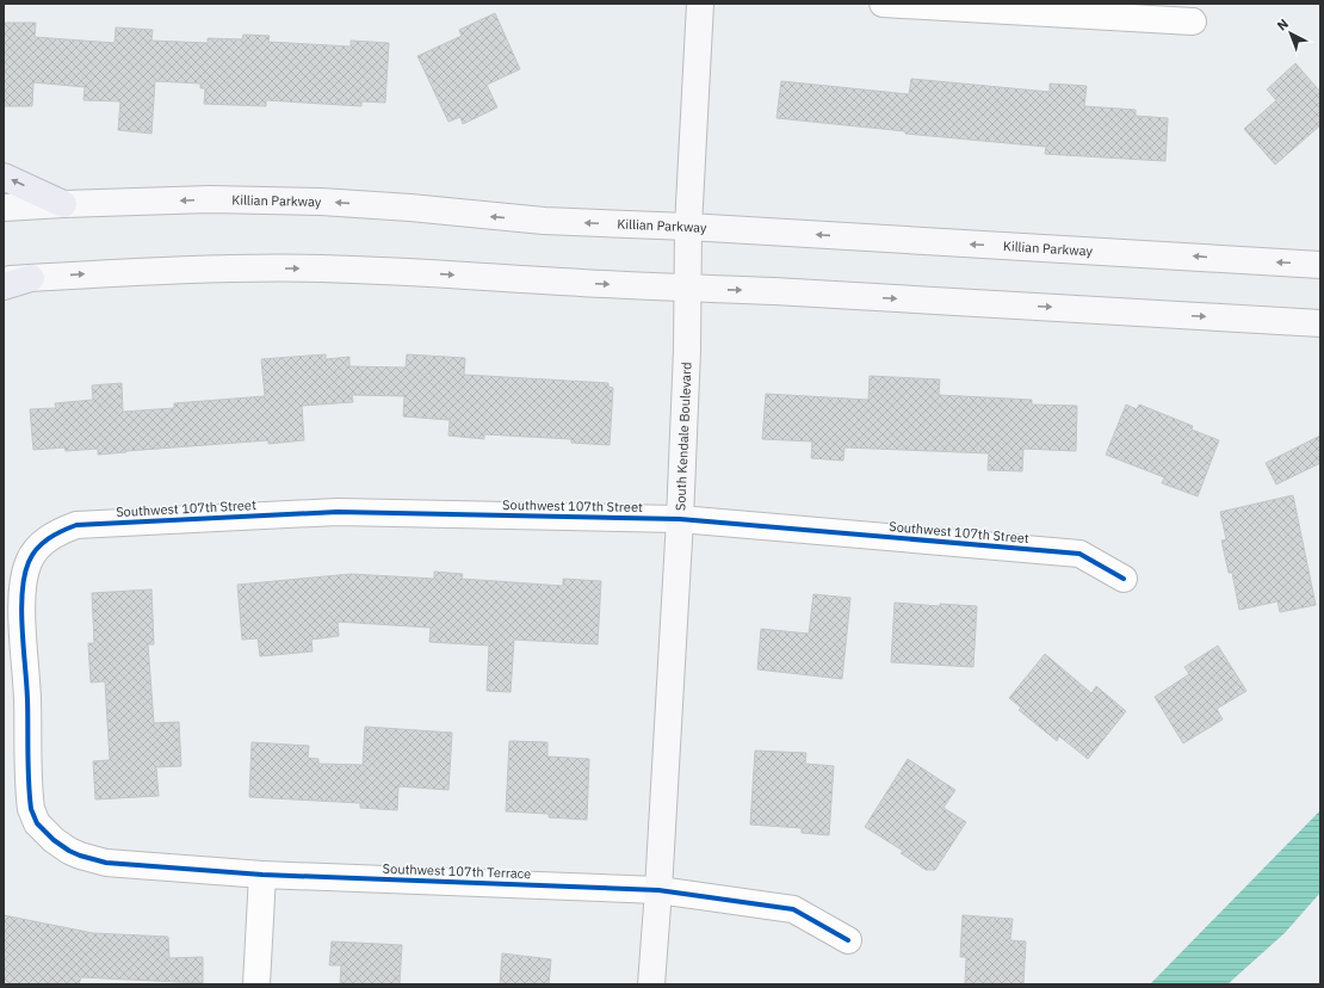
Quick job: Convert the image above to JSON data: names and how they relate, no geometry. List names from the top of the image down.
{
  "streets": {
    "main road": ["Killian Parkway", "South Kendale Boulevard"],
    "street": ["Southwest 107th Street", "Southwest 107th Terrace"]
  },
  "crossings": [
    ["Killian Parkway", "South Kendale Boulevard"],
    ["South Kendale Boulevard", "Southwest 107th Street"],
    ["South Kendale Boulevard", "Southwest 107th Terrace"],
    ["Southwest 107th Street", "Southwest 107th Terrace"]
  ],
  "north": "top left"
}
